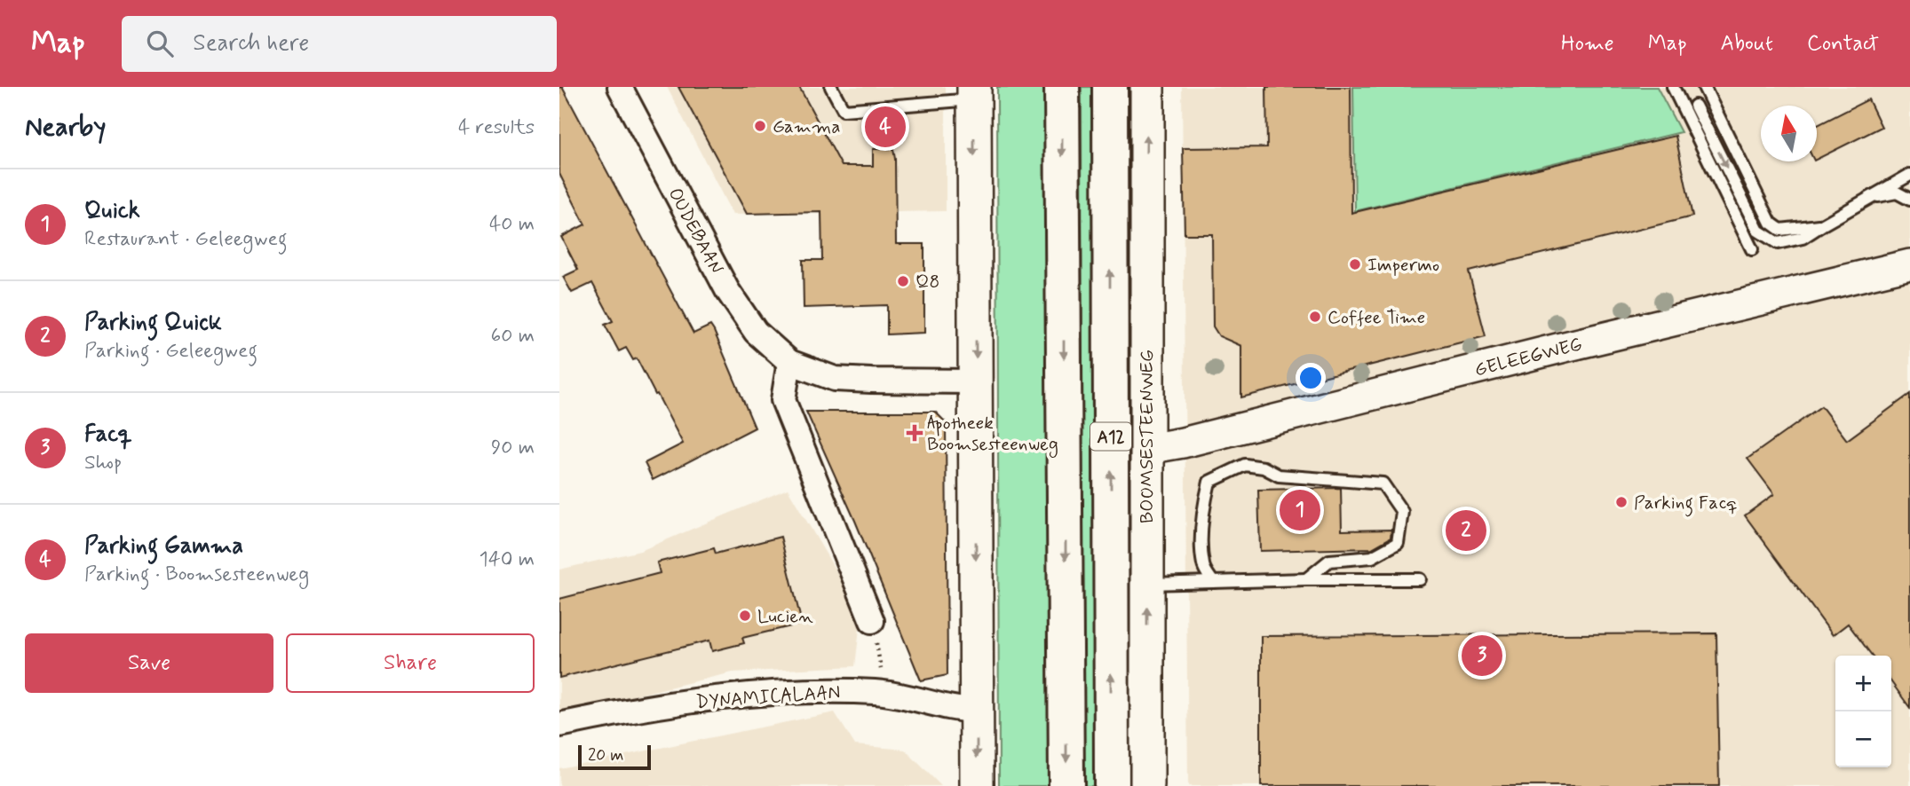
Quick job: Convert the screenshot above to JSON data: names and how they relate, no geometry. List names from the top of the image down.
{
  "streets": {
    "highway": ["A12"],
    "main road": ["BOOMSESTEENWEG"],
    "street": ["OUDEBAAN", "GELEEGWEG", "DYNAMICALAAN"]
  },
  "crossings": [
    ["GELEEGWEG", "BOOMSESTEENWEG"]
  ],
  "places": {
    "other": [
      "Gamma",
      "Impermo",
      "Q8",
      "Coffee Time",
      "Parking Facq",
      "Lucien"
    ],
    "health": ["Apotheek Boomsesteenweg"]
  },
  "scale_bar": "20 m",
  "north": "top",
  "page": {
    "header": "Map",
    "search": "Search here",
    "nav": [
      "Home",
      "Map",
      "About",
      "Contact"
    ],
    "heading": ["Nearby", "4 results"],
    "pins": [
      "4",
      "1",
      "2",
      "3"
    ],
    "list": [
      {
        "mark": "1",
        "name": "Quick",
        "note": "Restaurant · Geleegweg",
        "value": "40 m"
      },
      {
        "mark": "2",
        "name": "Parking Quick",
        "note": "Parking · Geleegweg",
        "value": "60 m"
      },
      {
        "mark": "3",
        "name": "Facq",
        "note": "Shop",
        "value": "90 m"
      },
      {
        "mark": "4",
        "name": "Parking Gamma",
        "note": "Parking · Boomsesteenweg",
        "value": "140 m"
      }
    ],
    "buttons": ["Save", "Share"],
    "map_buttons": ["+", "−"],
    "scale": "20 m"
  }
}
